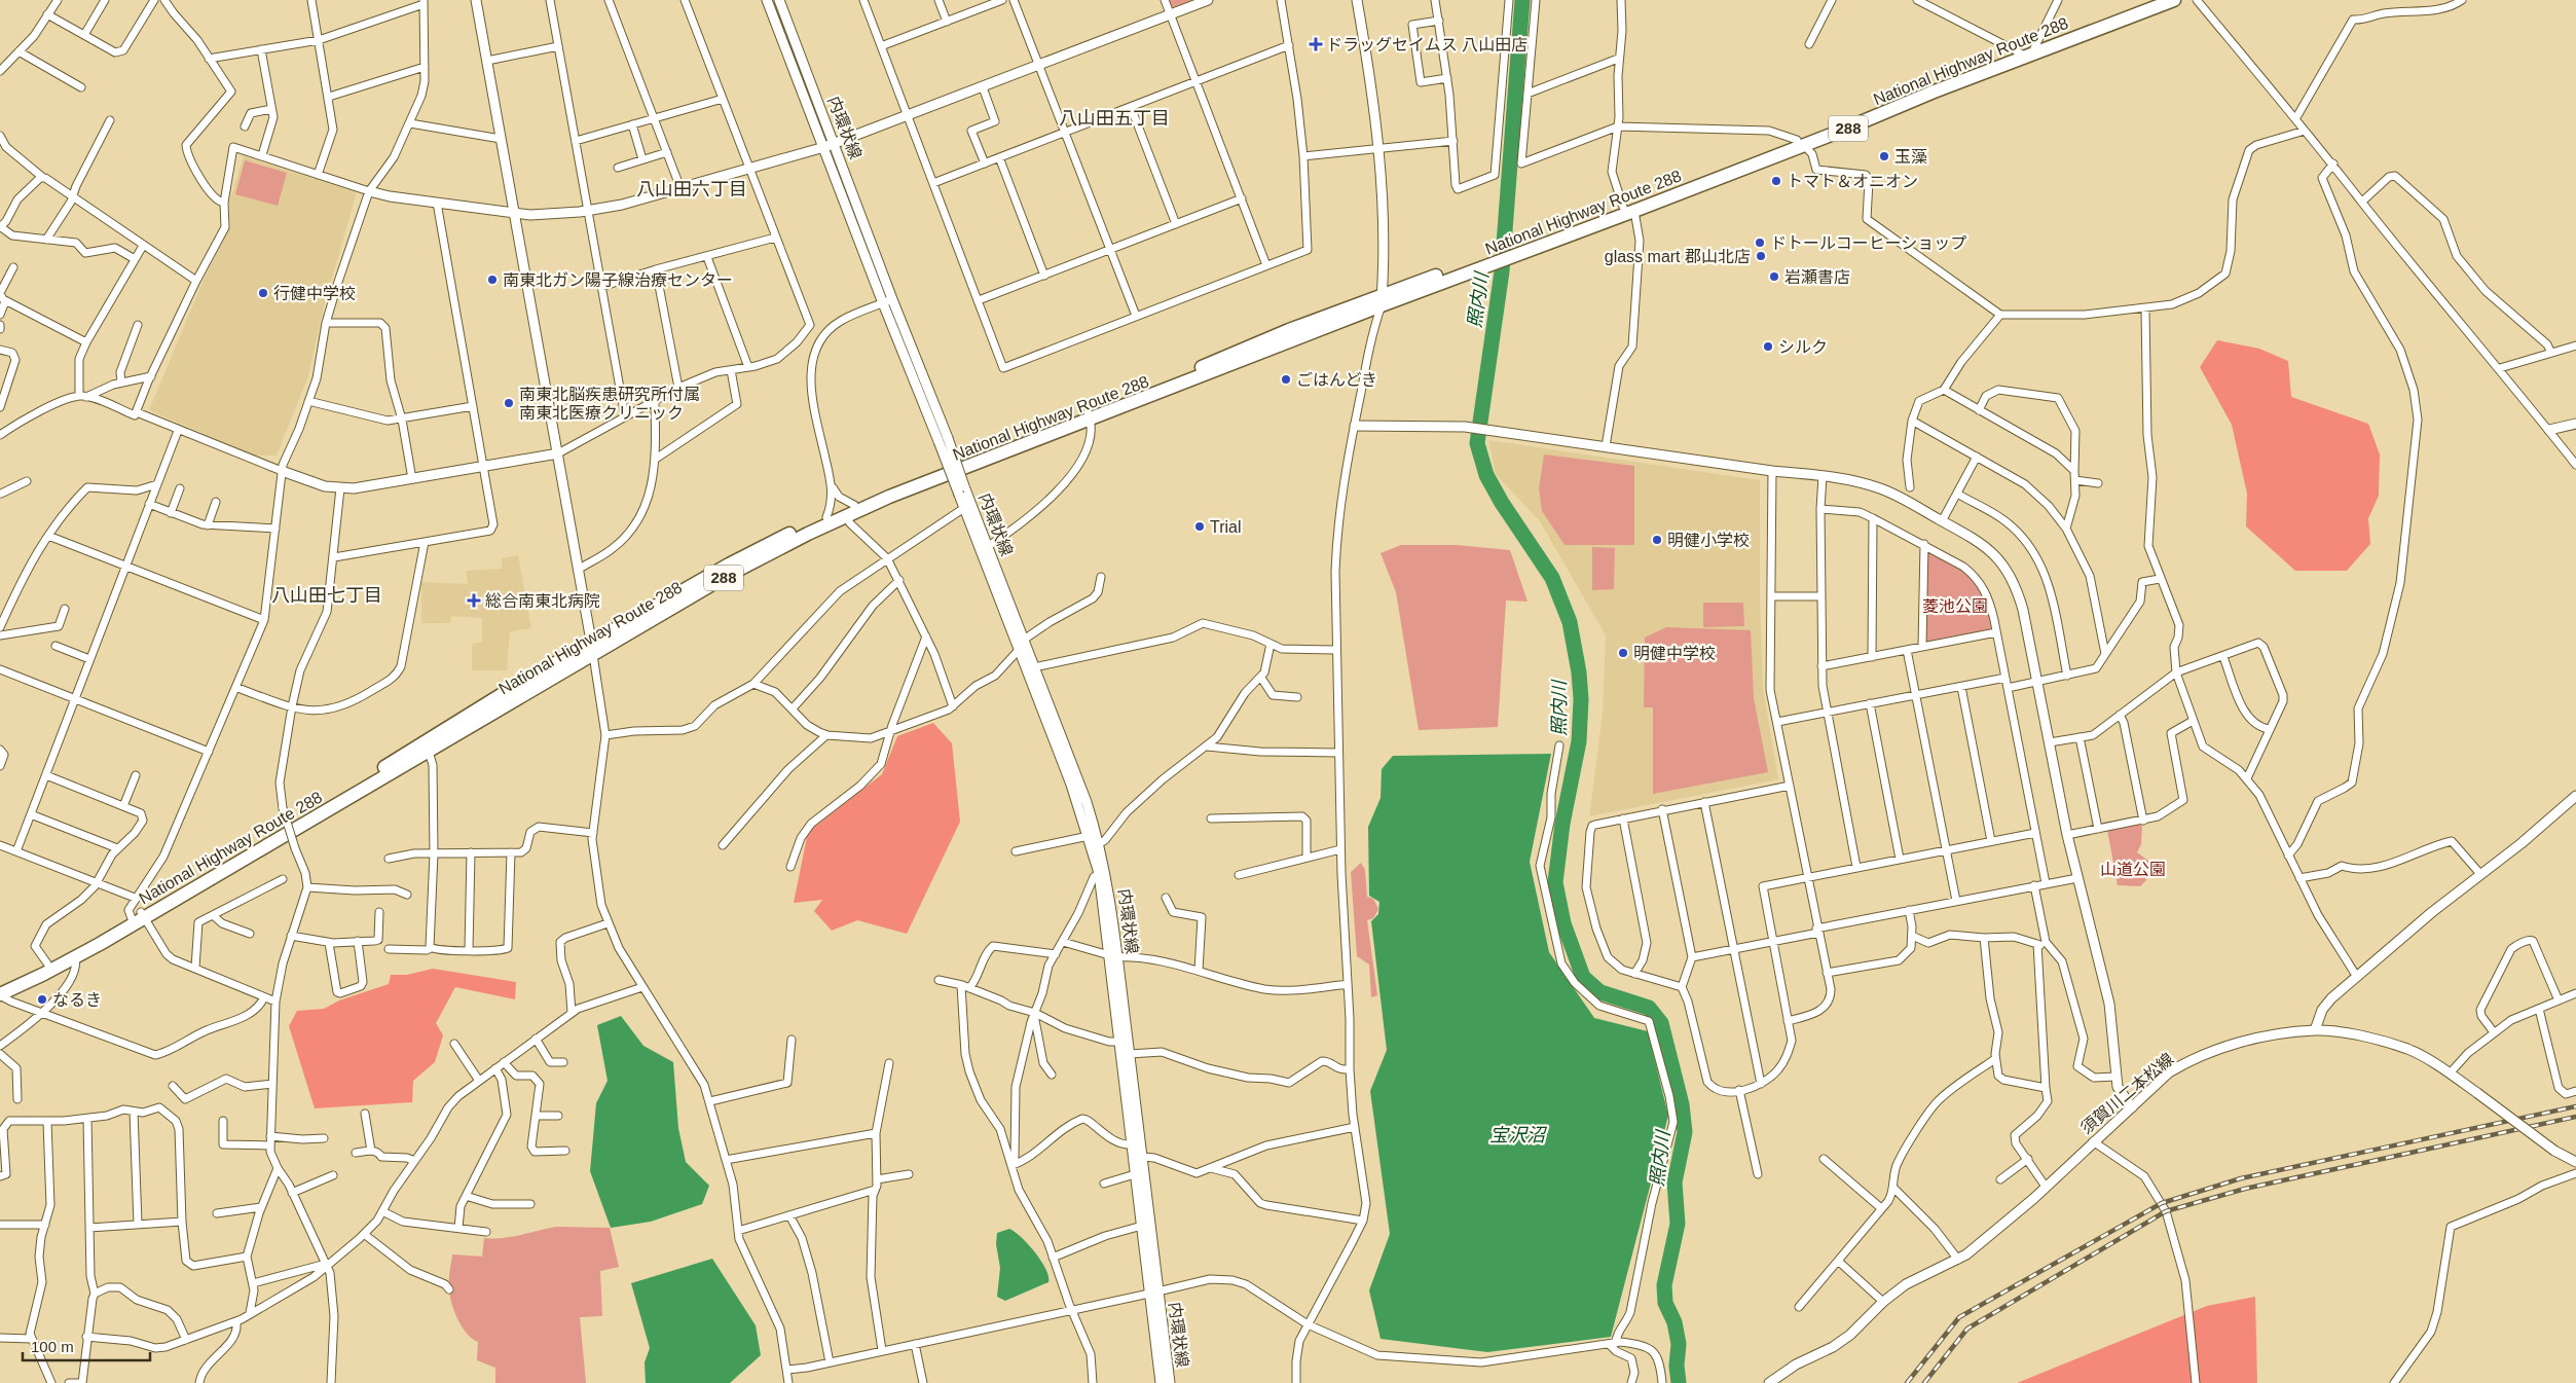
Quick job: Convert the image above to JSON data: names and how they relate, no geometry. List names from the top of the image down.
{
  "streets": {
    "highway": ["National Highway Route 288", "288"],
    "street": ["内環状線", "須賀川二本松線"]
  },
  "districts": ["八山田五丁目", "八山田六丁目", "八山田七丁目"],
  "water": ["照内川", "宝沢沼"],
  "parks": ["菱池公園", "山道公園"],
  "places": {
    "health": ["ドラッグセイムス 八山田店", "総合南東北病院"],
    "other": [
      "玉藻",
      "トマト＆オニオン",
      "ドトールコーヒーショップ",
      "glass mart 郡山北店",
      "岩瀬書店",
      "南東北ガン陽子線治療センター",
      "行健中学校",
      "シルク",
      "ごはんどき",
      "南東北脳疾患研究所付属 南東北医療クリニック",
      "Trial",
      "明健小学校",
      "明健中学校",
      "なるき"
    ]
  },
  "scale_bar": "100 m"
}
